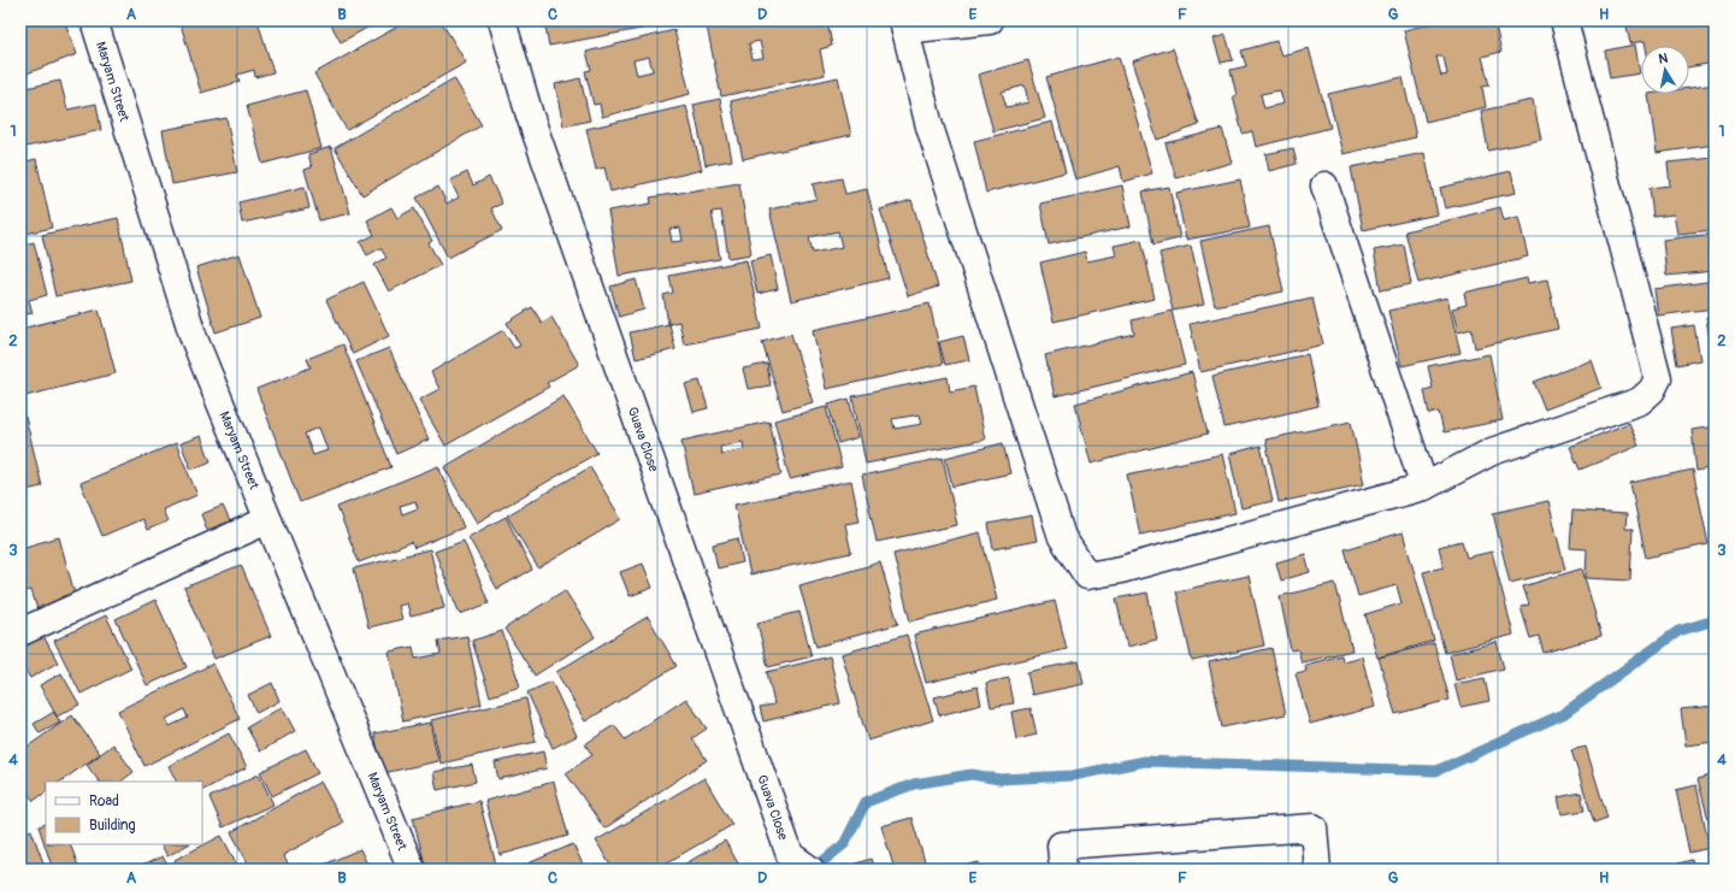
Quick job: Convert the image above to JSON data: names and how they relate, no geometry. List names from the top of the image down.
{
  "streets": {
    "street": ["Maryam Street", "Guava Close"]
  },
  "legend": ["Road", "Building"],
  "north": "top",
  "grid": {
    "columns": [
      "A",
      "B",
      "C",
      "D",
      "E",
      "F",
      "G",
      "H"
    ],
    "rows": [
      "1",
      "2",
      "3",
      "4"
    ]
  }
}
